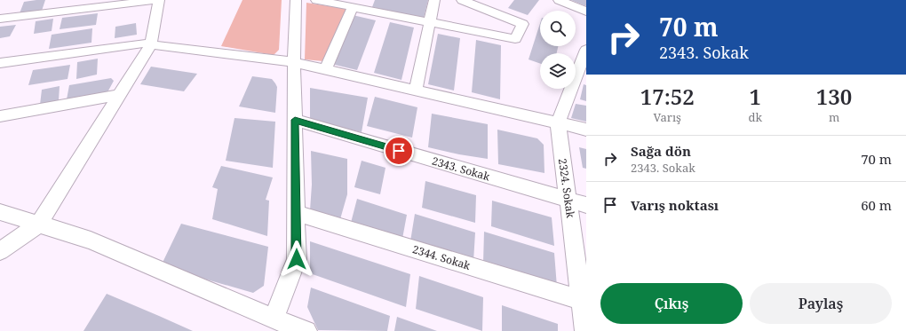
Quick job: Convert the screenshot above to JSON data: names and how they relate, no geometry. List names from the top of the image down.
{
  "streets": {
    "street": ["2343. Sokak", "2324. Sokak", "2344. Sokak"]
  },
  "crossings": [
    ["2343. Sokak", "2324. Sokak"],
    ["2324. Sokak", "2344. Sokak"]
  ],
  "page": {
    "turn": ["70 m", "2343. Sokak"],
    "eta": [
      "17:52",
      "Varış",
      "1",
      "dk",
      "130",
      "m"
    ],
    "list": [
      {
        "name": "Sağa dön",
        "note": "2343. Sokak",
        "value": "70 m"
      },
      {
        "name": "Varış noktası",
        "value": "60 m"
      }
    ],
    "buttons": ["Çıkış", "Paylaş"]
  }
}
